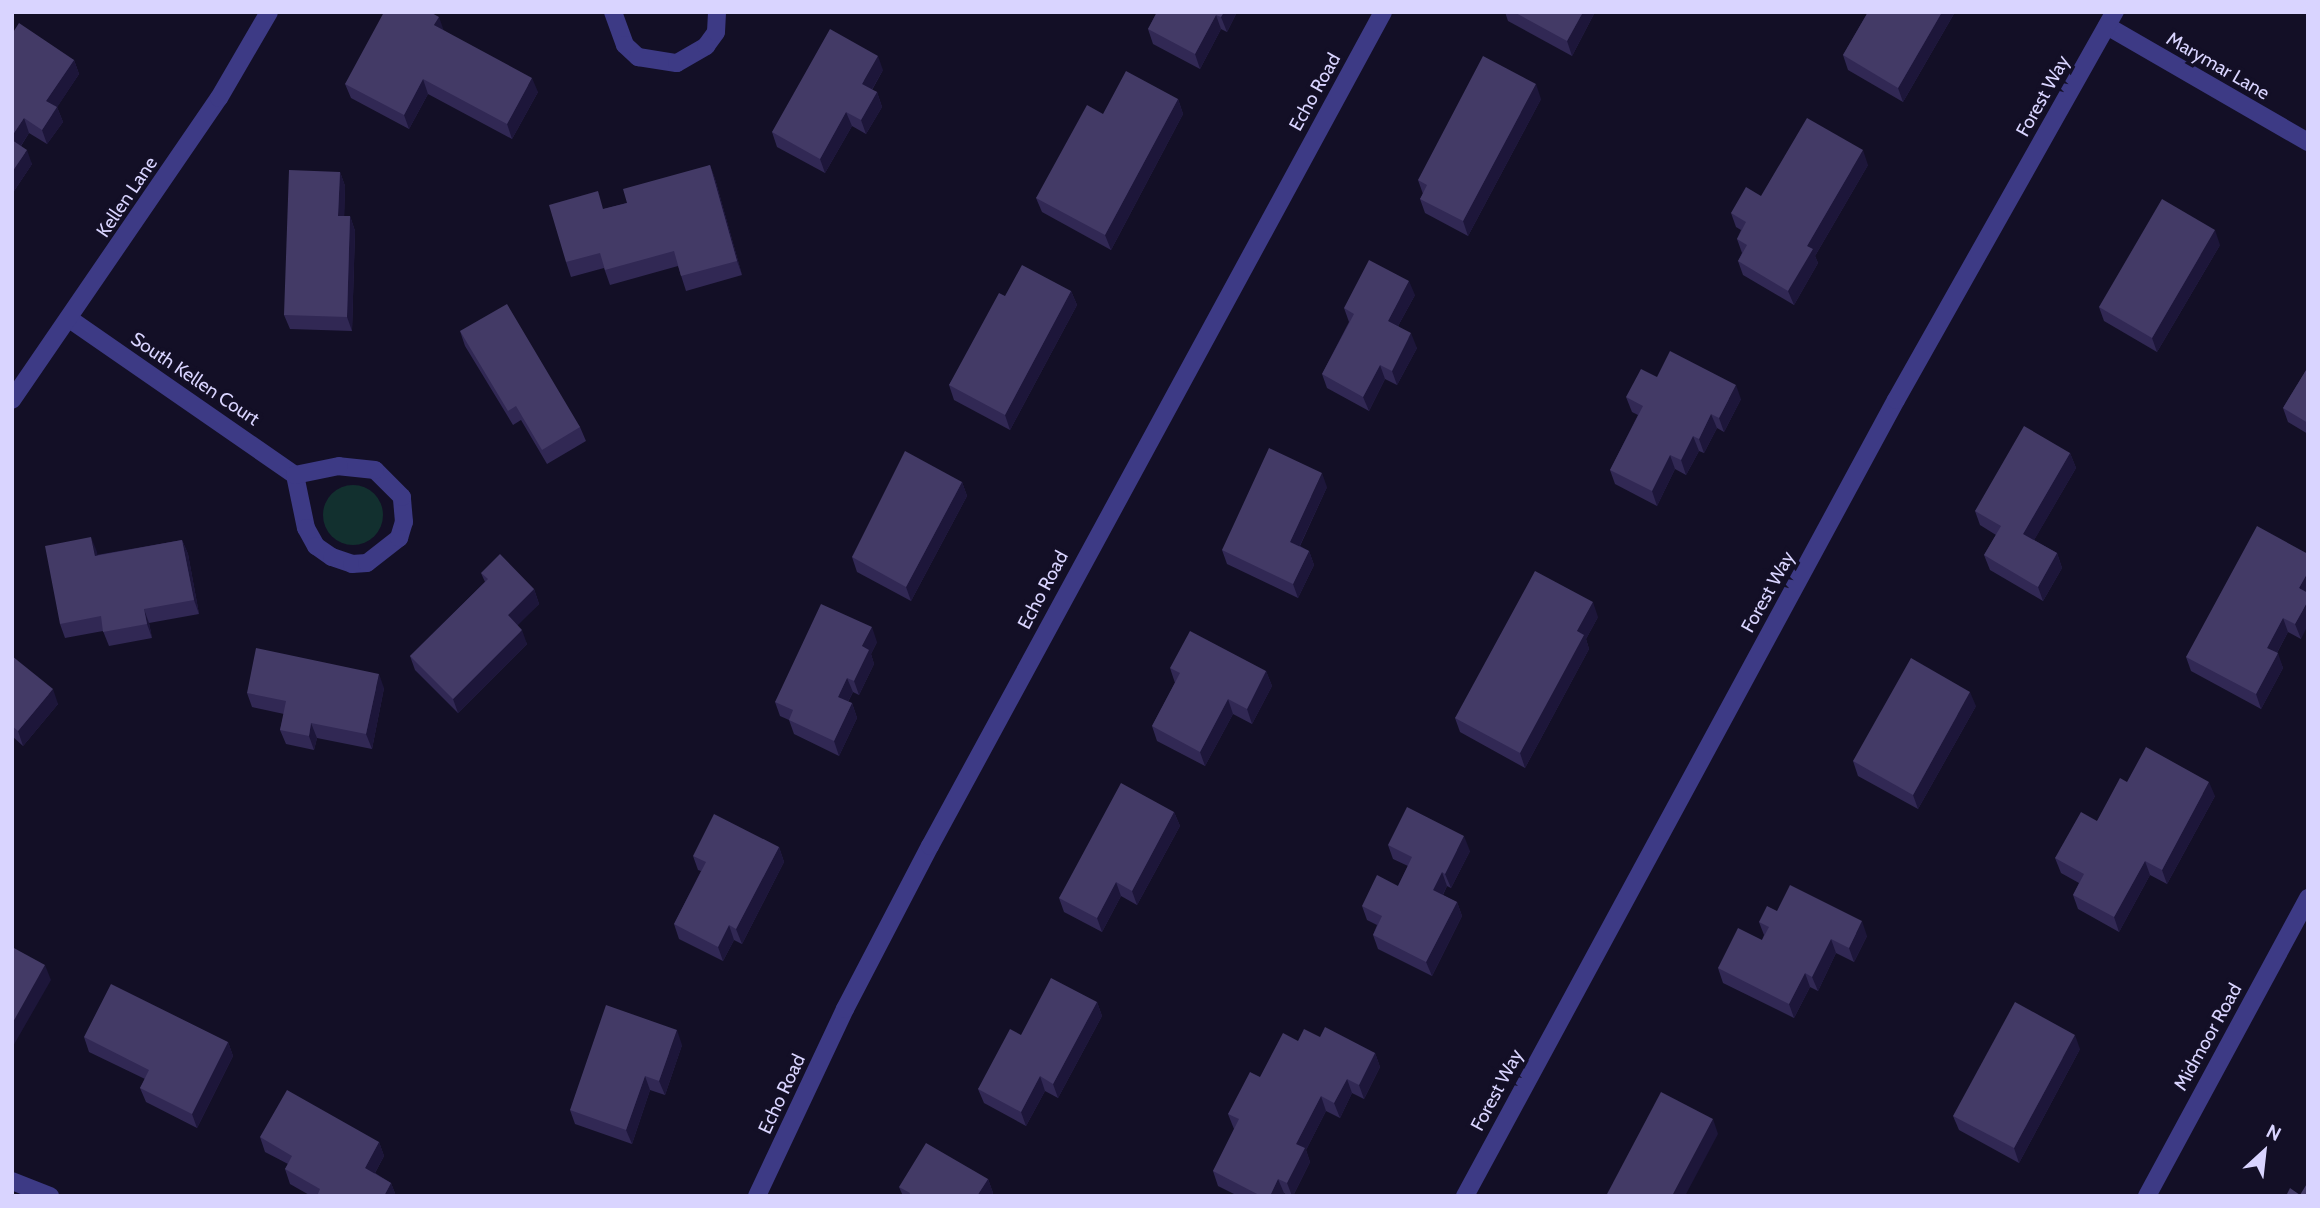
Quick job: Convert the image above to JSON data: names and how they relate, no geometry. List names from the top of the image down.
{
  "streets": {
    "street": [
      "Marymar Lane",
      "Echo Road",
      "Forest Way",
      "Kellen Lane",
      "South Kellen Court",
      "Midmoor Road"
    ]
  },
  "crossings": [
    ["Marymar Lane", "Forest Way"],
    ["Kellen Lane", "South Kellen Court"]
  ],
  "north": "top right"
}
